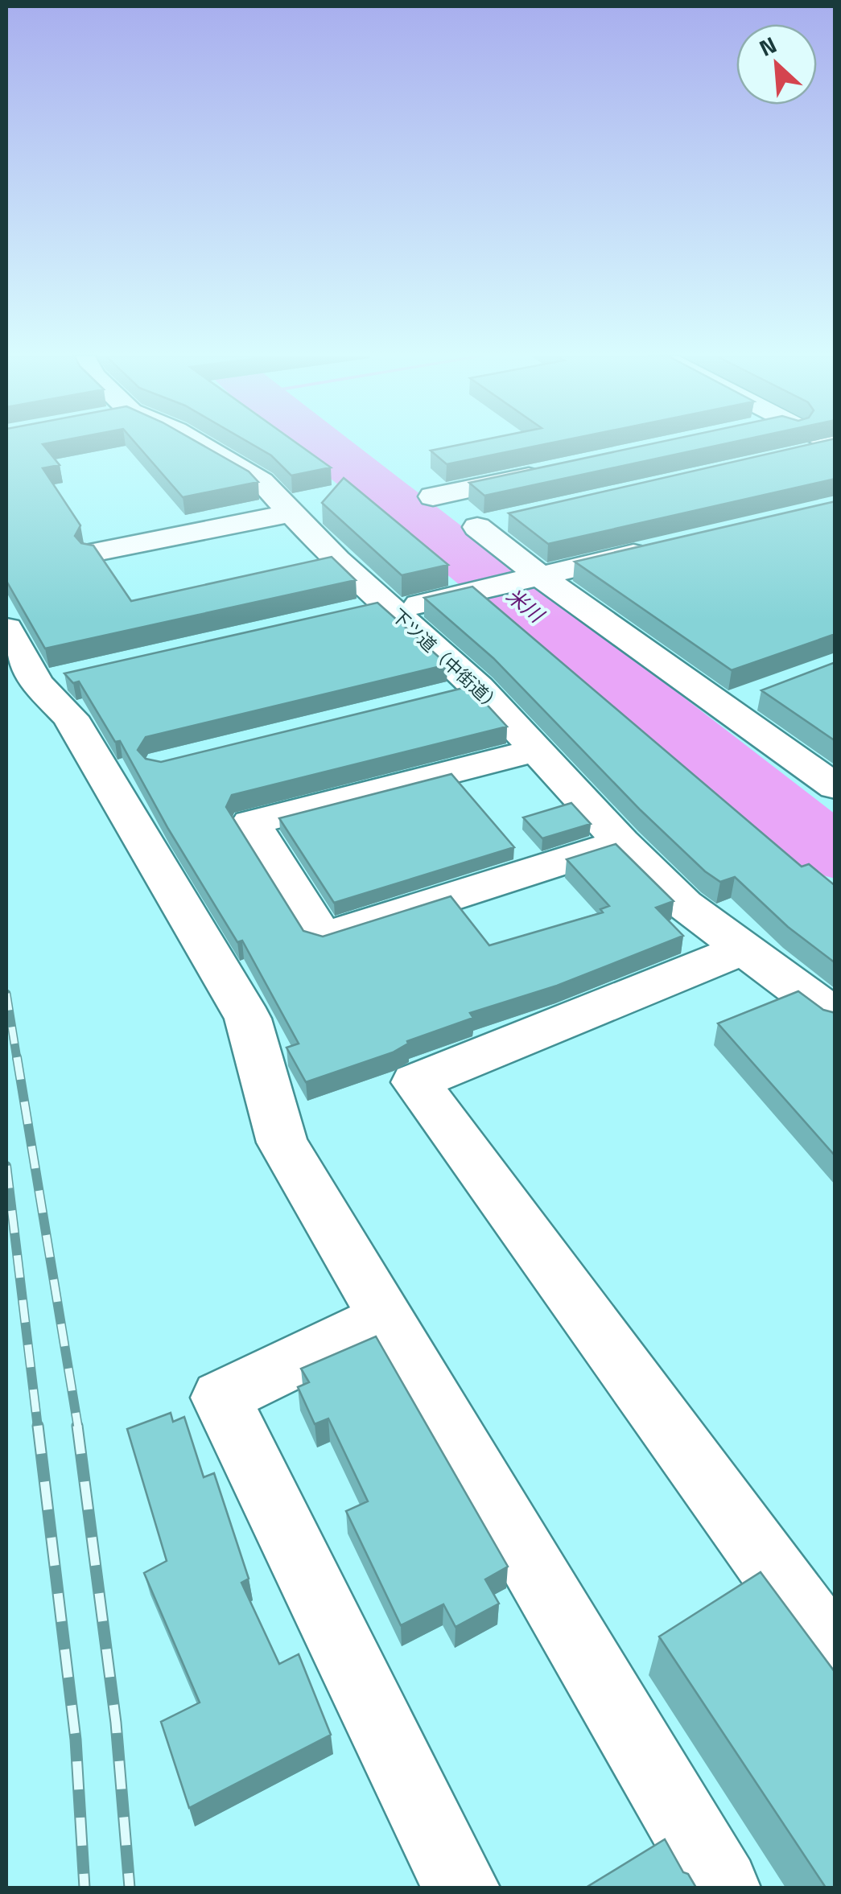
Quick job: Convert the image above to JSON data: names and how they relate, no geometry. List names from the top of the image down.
{
  "streets": {
    "street": ["下ツ道（中街道）"]
  },
  "water": ["米川"],
  "north": "top left"
}
